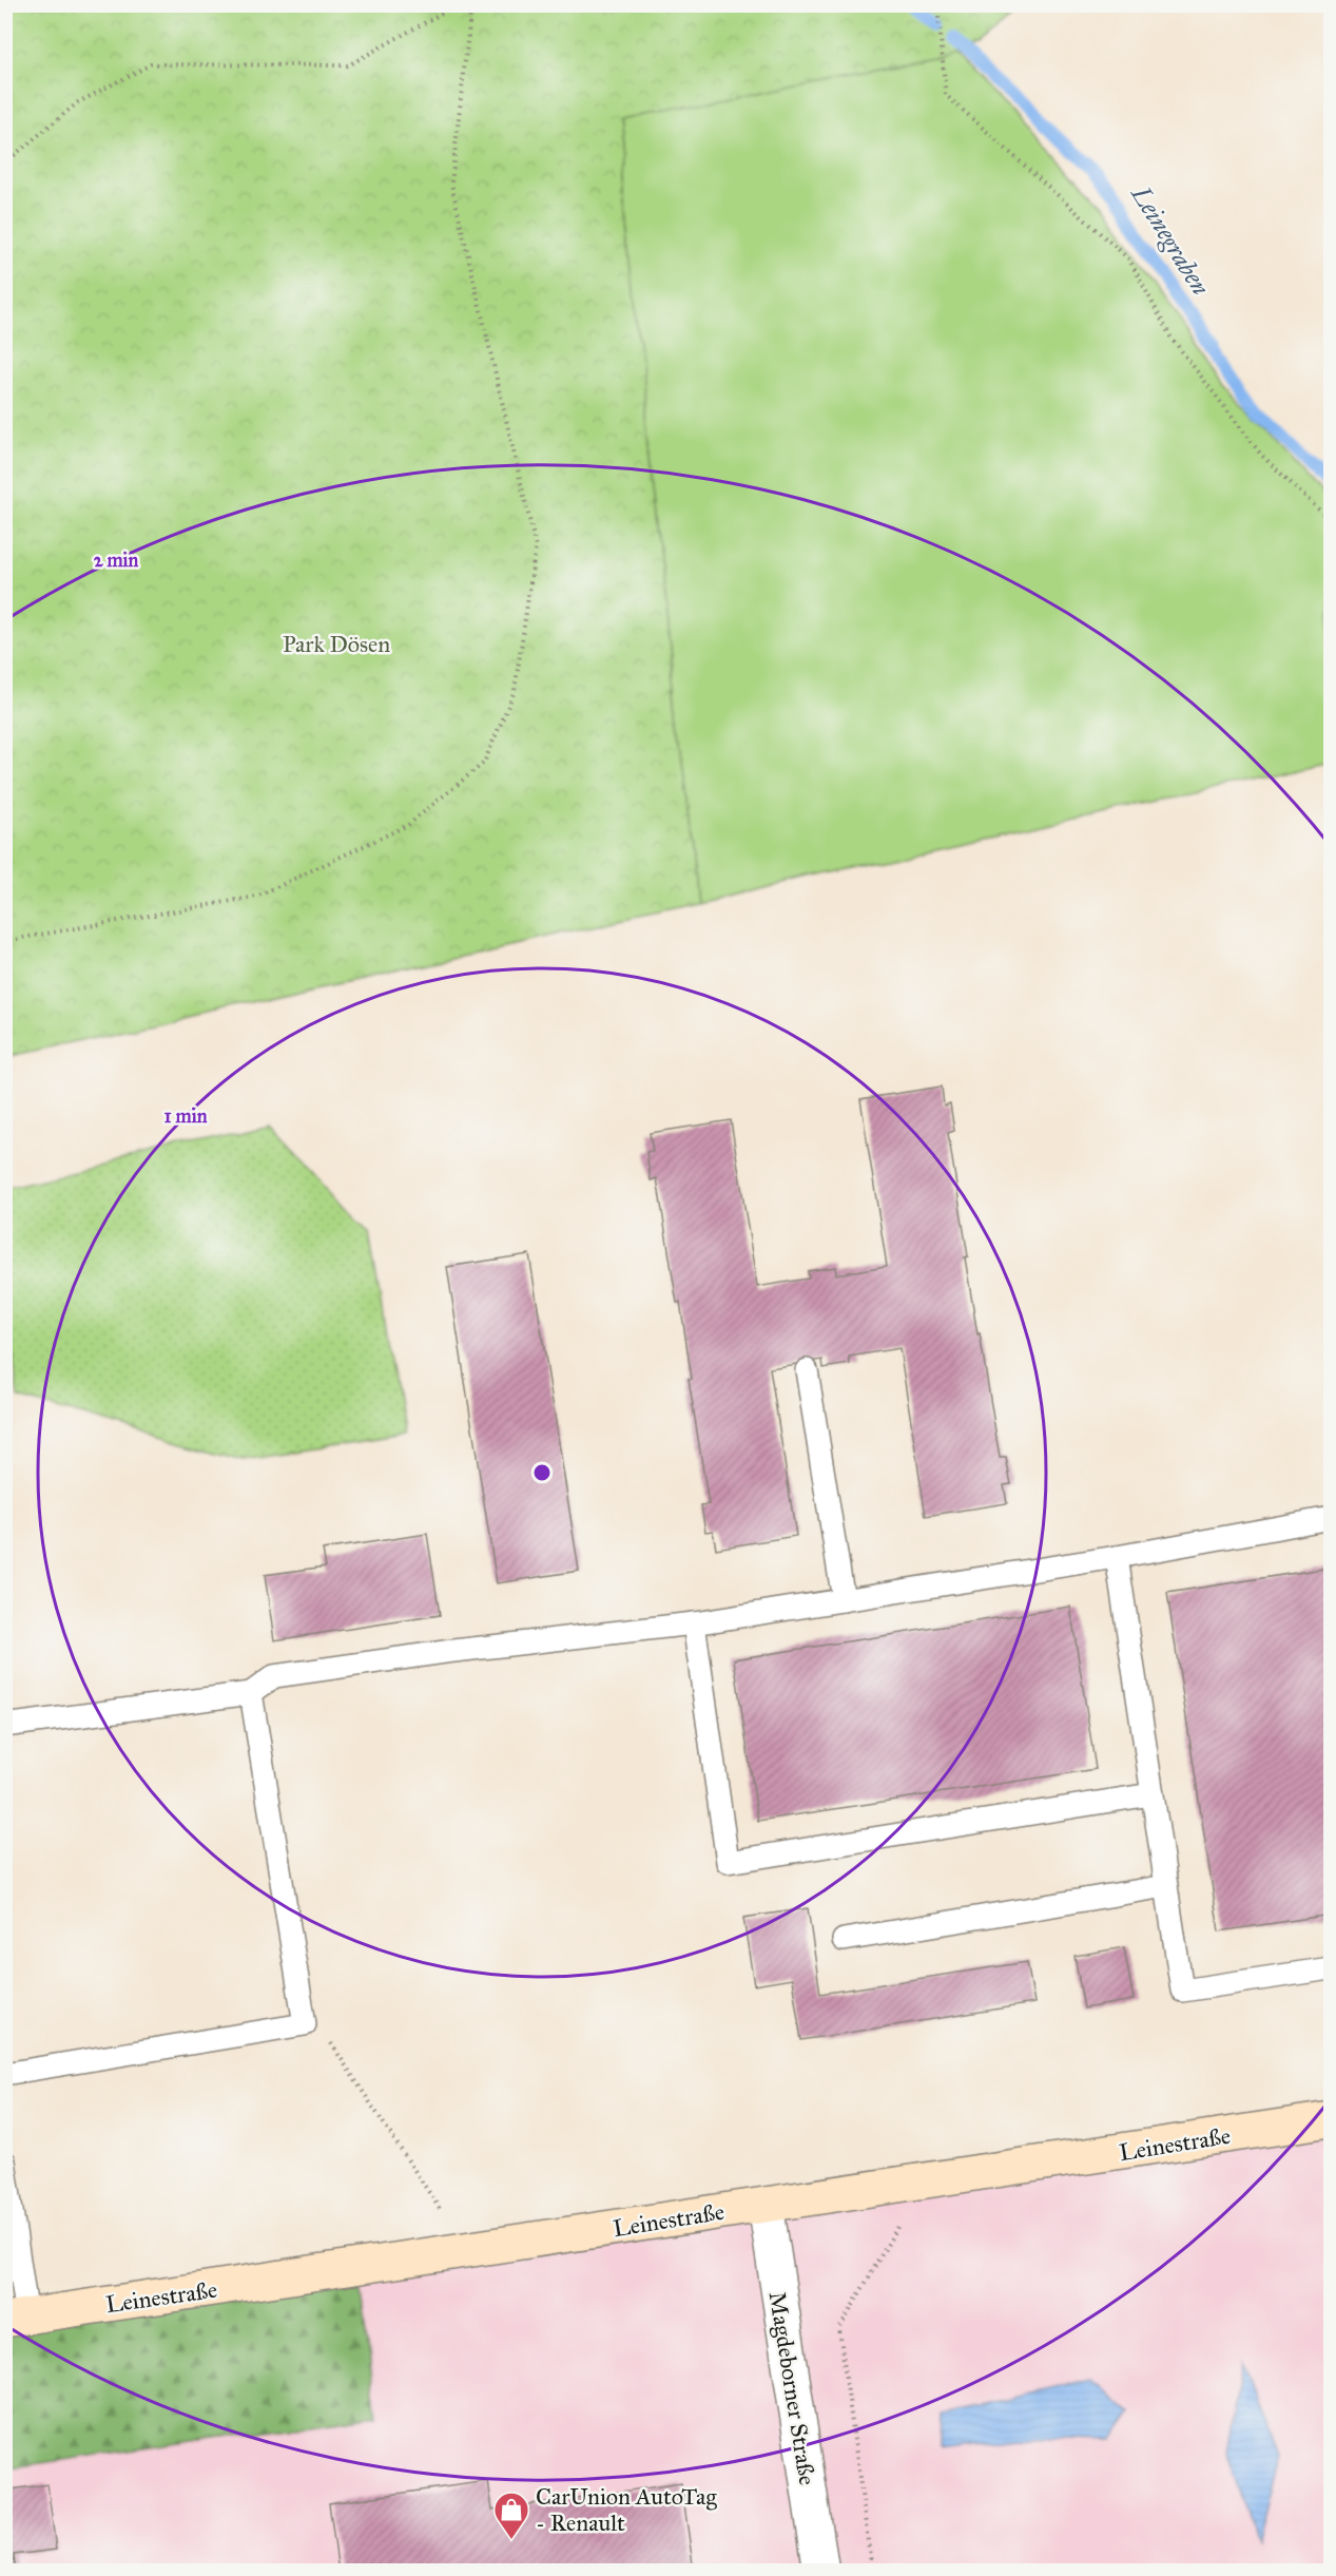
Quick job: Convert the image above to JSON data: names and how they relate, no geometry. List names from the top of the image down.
{
  "streets": {
    "main road": ["Leinestraße"],
    "street": ["Magdeborner Straße"]
  },
  "crossings": [
    ["Leinestraße", "Magdeborner Straße"]
  ],
  "water": ["Leinegraben"],
  "parks": ["Park Dösen"],
  "places": {
    "shop": ["CarUnion AutoTag - Renault"]
  },
  "rings": ["2 min", "1 min"]
}
